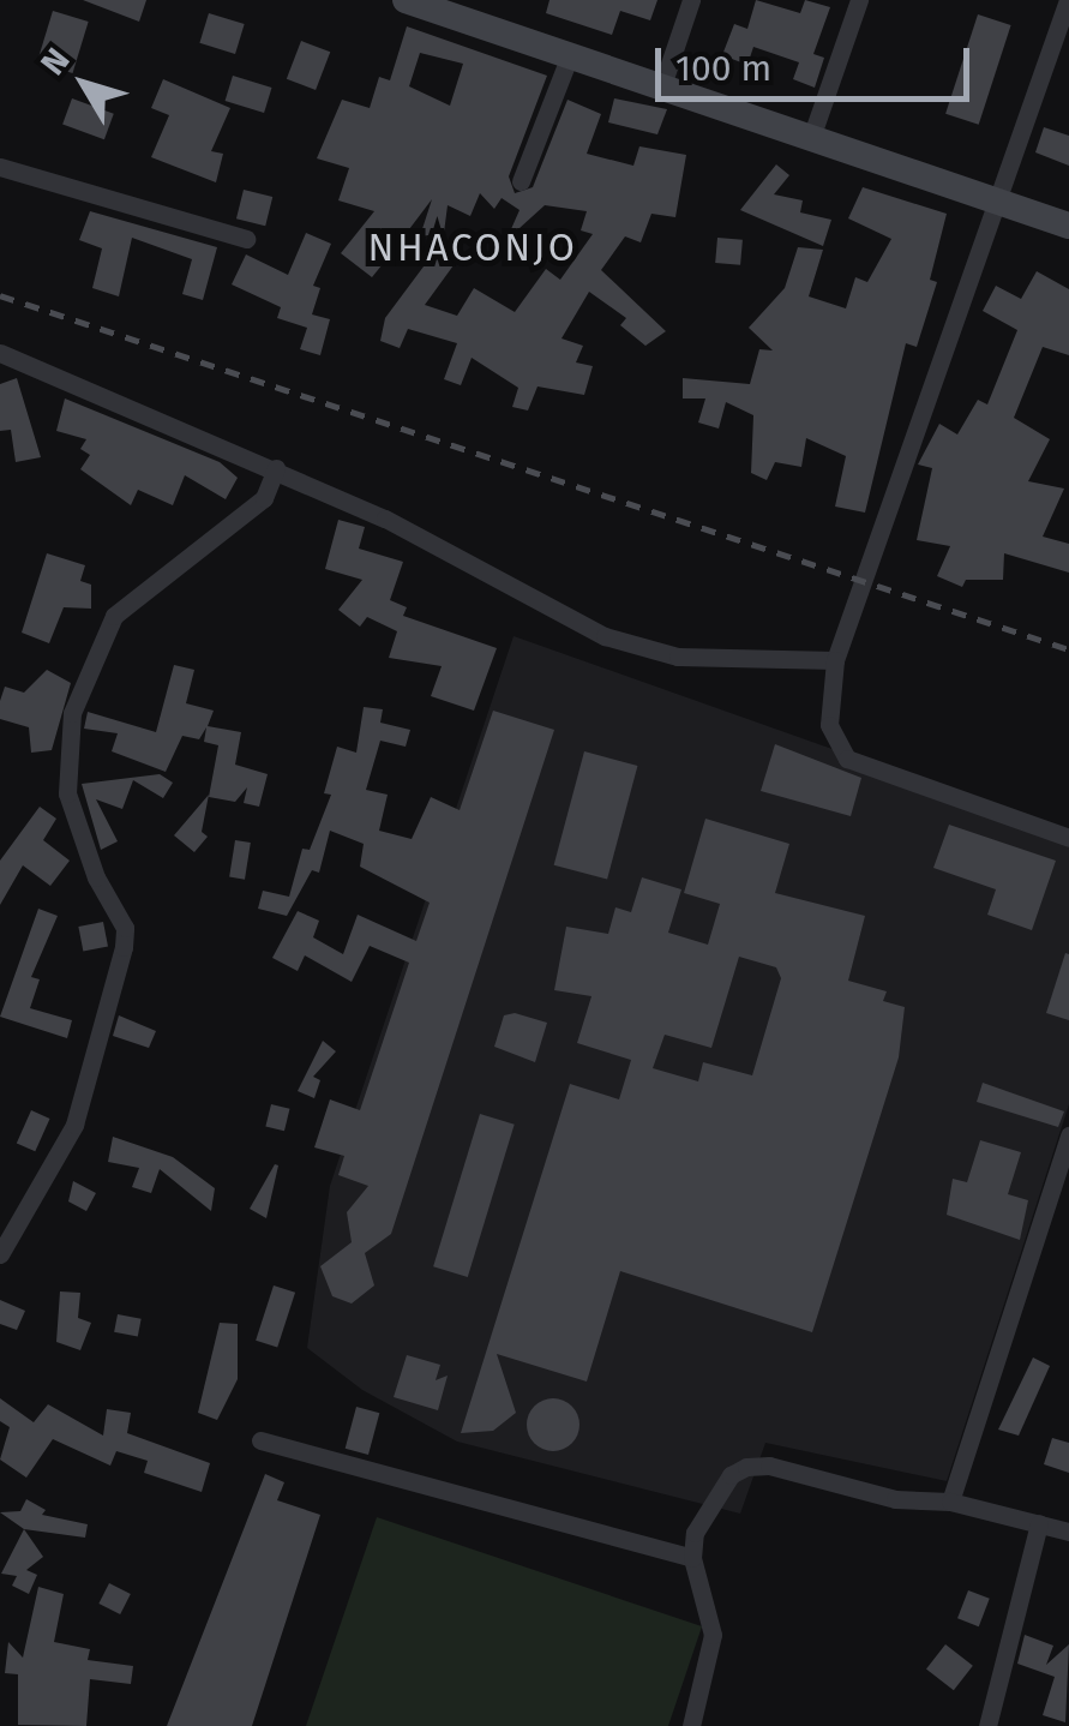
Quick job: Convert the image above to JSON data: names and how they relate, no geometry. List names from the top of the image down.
{
  "districts": ["NHACONJO"],
  "scale_bar": "100 m",
  "north": "top left"
}
